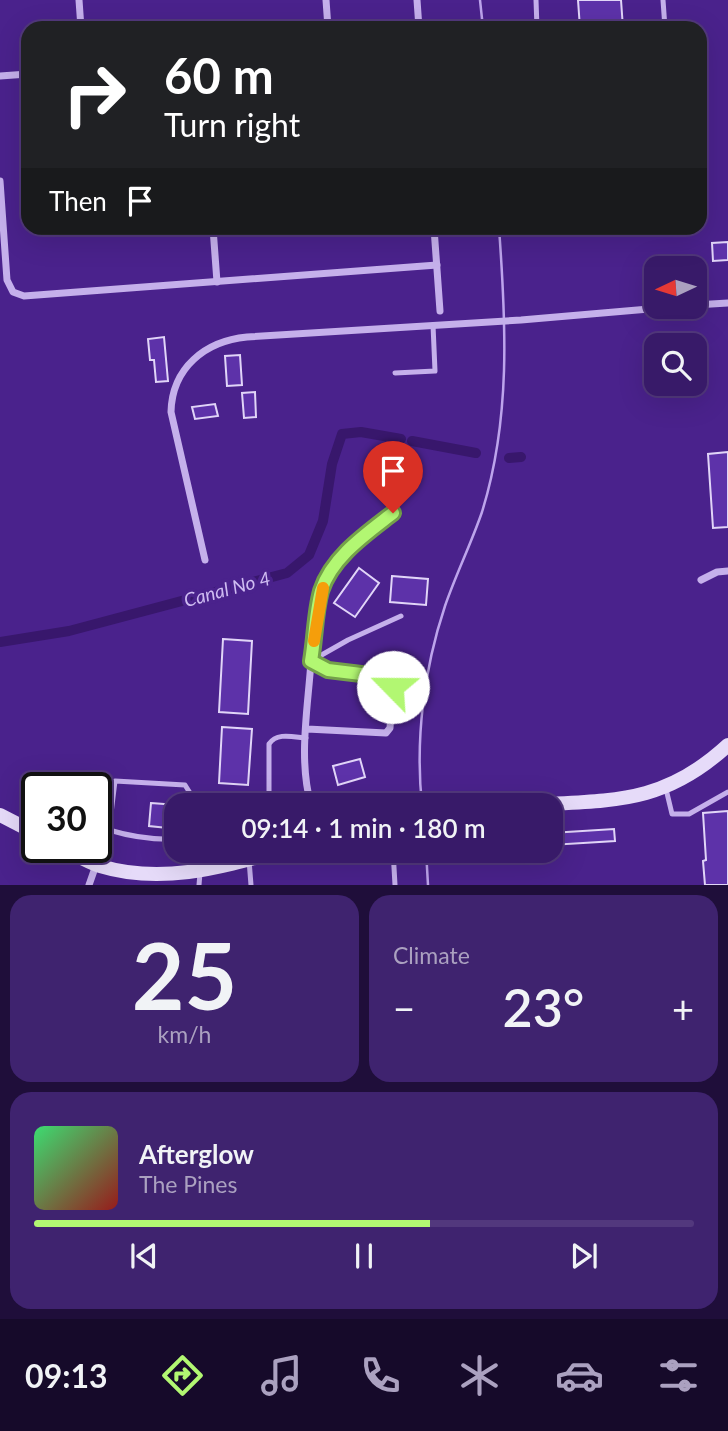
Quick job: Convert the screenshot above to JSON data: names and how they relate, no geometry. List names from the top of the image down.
{
  "water": ["Canal No 4"],
  "north": "left",
  "page": {
    "turn": ["60 m", "Turn right"],
    "then": "Then",
    "limit": "30",
    "trip": "09:14 · 1 min · 180 m",
    "tile": [
      ["25", "km/h"],
      "Climate"
    ],
    "heat": ["−", "23°", "+"],
    "song": ["Afterglow", "The Pines"],
    "tabs": "09:13"
  }
}
